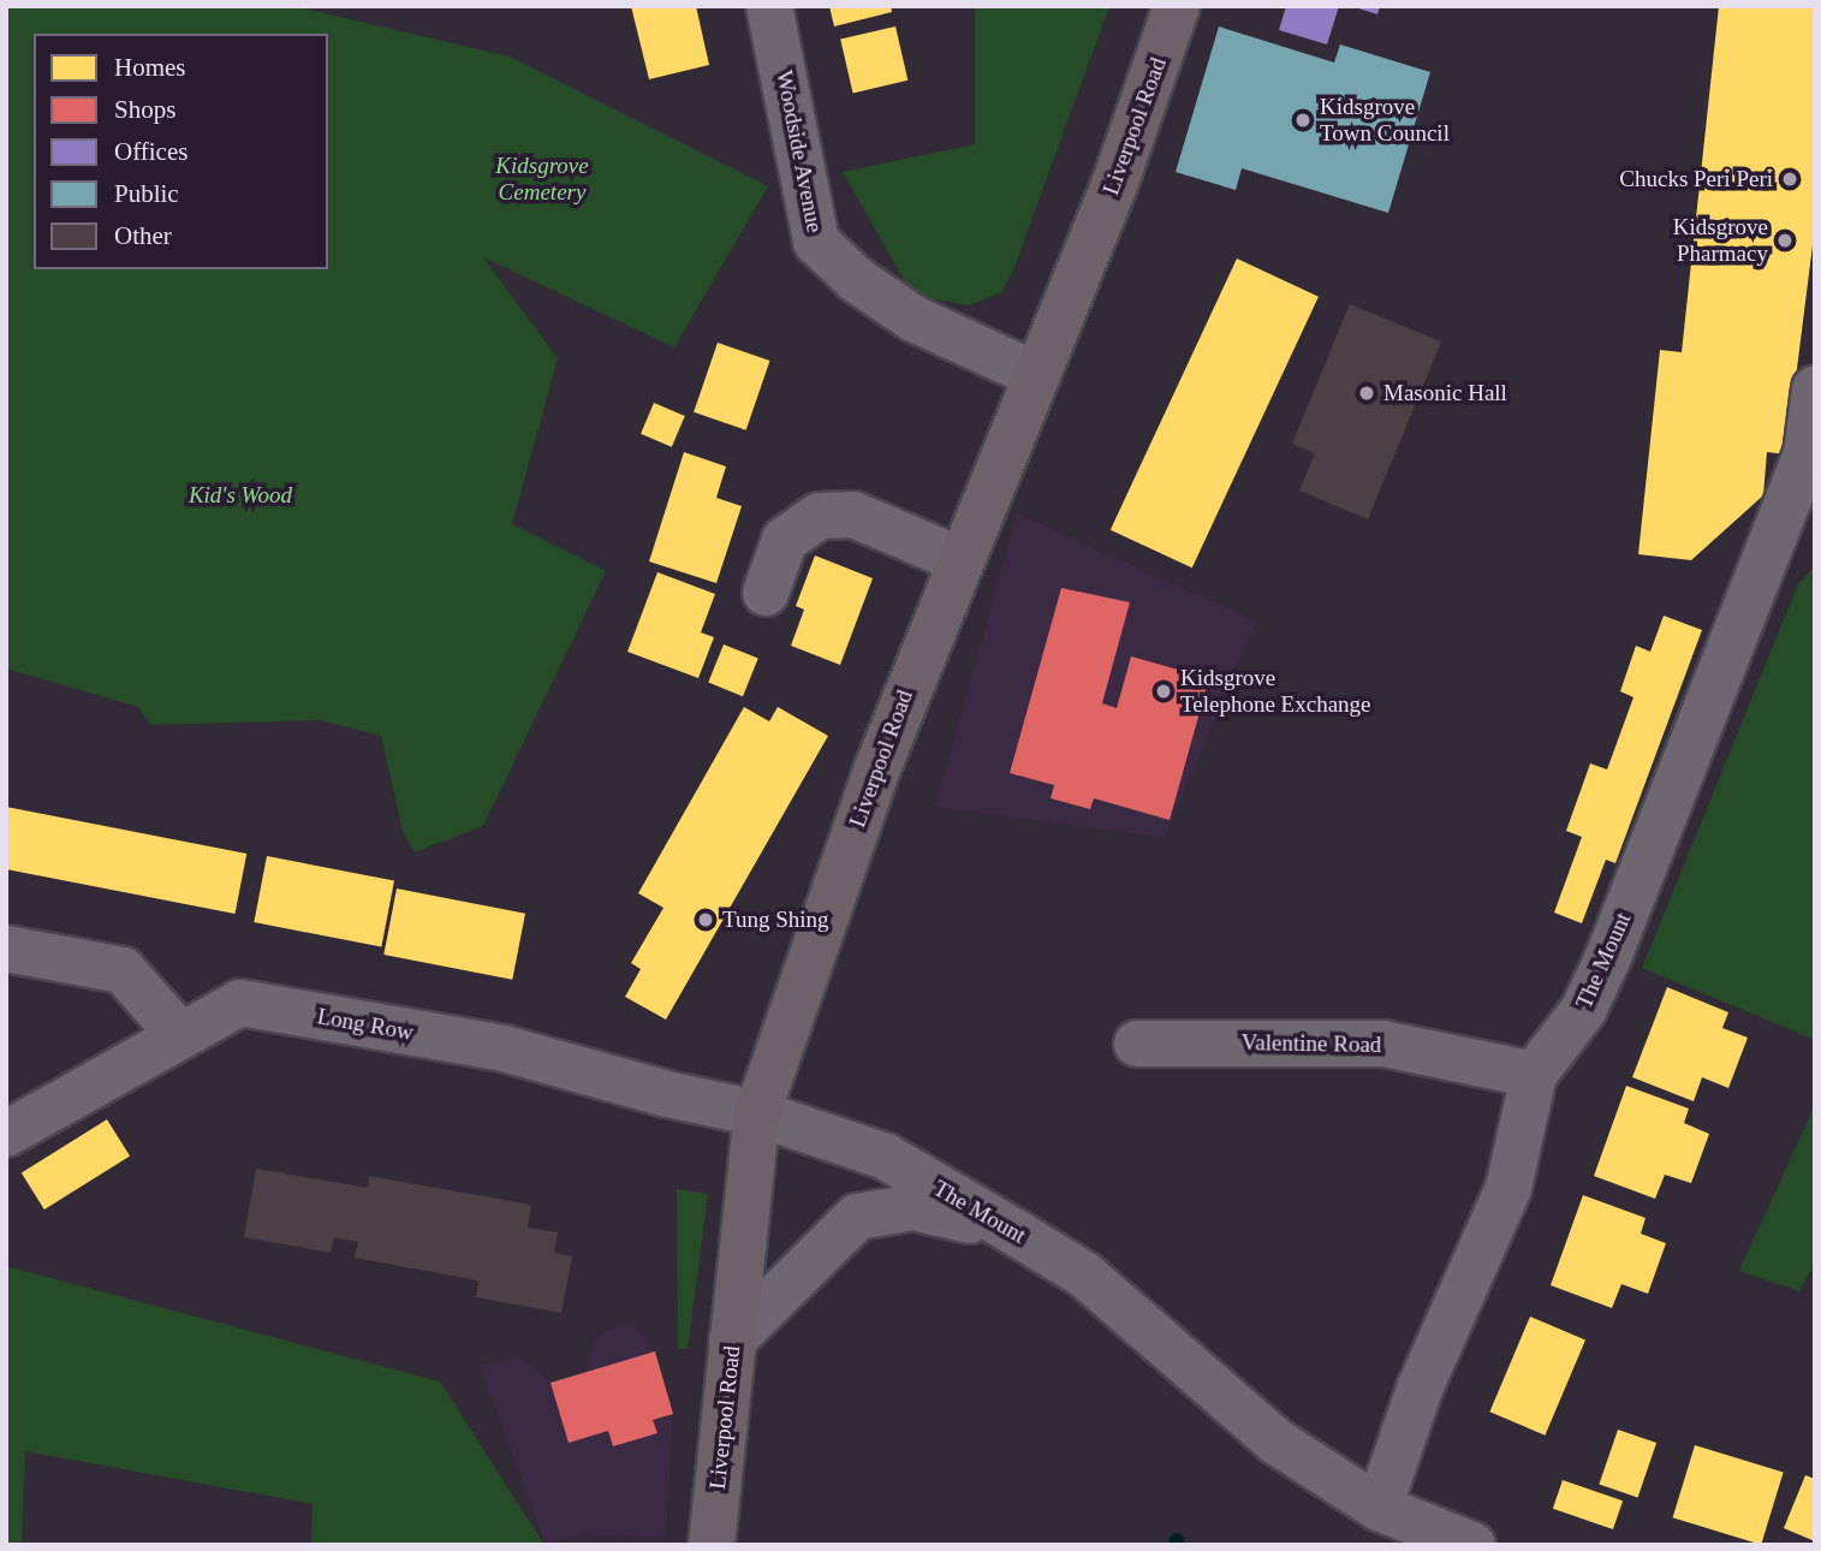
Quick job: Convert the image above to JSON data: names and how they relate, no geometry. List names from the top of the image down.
{
  "streets": {
    "main road": ["Liverpool Road"],
    "street": [
      "Woodside Avenue",
      "The Mount",
      "Long Row",
      "Valentine Road"
    ]
  },
  "crossings": [
    ["Liverpool Road", "Woodside Avenue"],
    ["Liverpool Road", "The Mount"],
    ["Liverpool Road", "Long Row"],
    ["The Mount", "Long Row"],
    ["The Mount", "Valentine Road"]
  ],
  "parks": ["Kidsgrove Cemetery", "Kid's Wood"],
  "places": [
    "Kidsgrove Town Council",
    "Chucks Peri Peri",
    "Kidsgrove Pharmacy",
    "Masonic Hall",
    "Kidsgrove Telephone Exchange",
    "Tung Shing"
  ],
  "legend": [
    "Homes",
    "Shops",
    "Offices",
    "Public",
    "Other"
  ]
}
